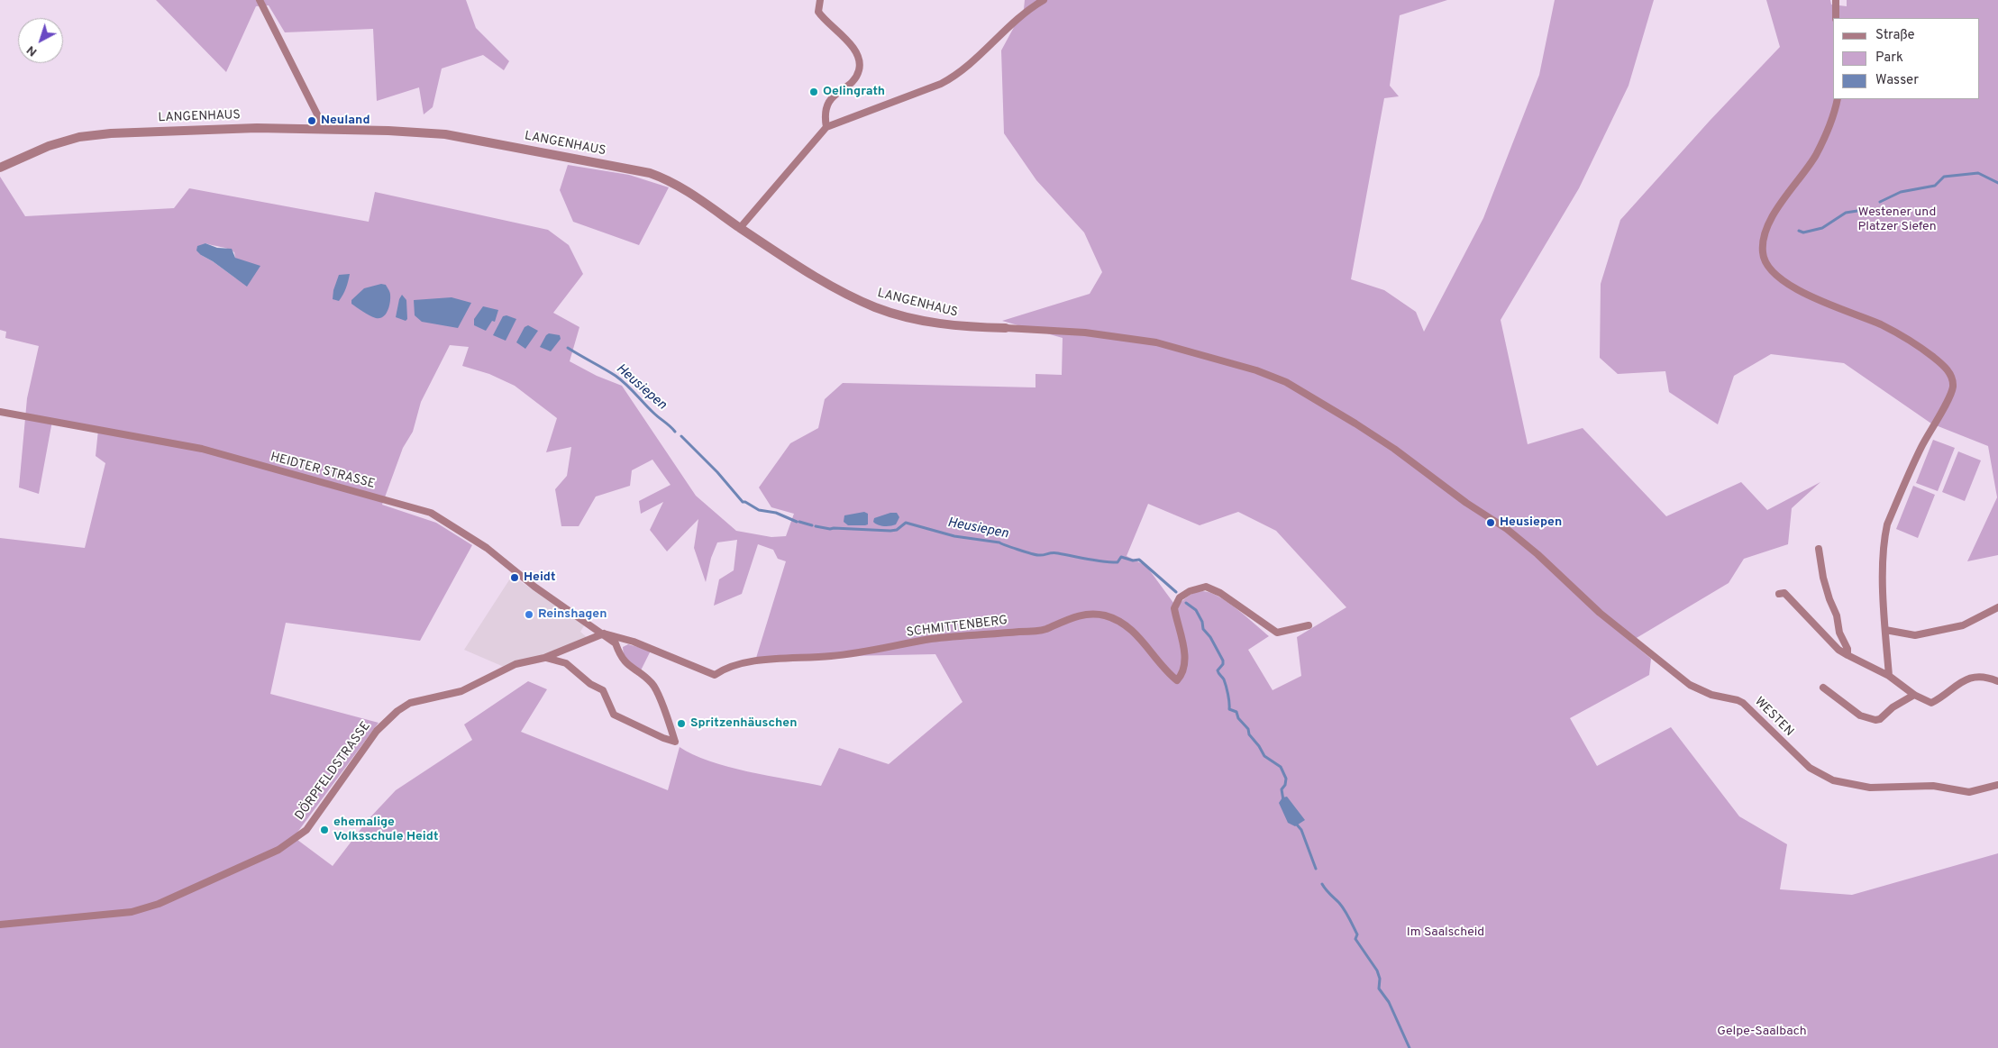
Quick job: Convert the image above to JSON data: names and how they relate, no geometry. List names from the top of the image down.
{
  "streets": {
    "street": [
      "LANGENHAUS",
      "HEIDTER STRASSE",
      "SCHMITTENBERG",
      "WESTEN",
      "DÖRPFELDSTRASSE"
    ]
  },
  "crossings": [
    ["LANGENHAUS", "WESTEN"],
    ["HEIDTER STRASSE", "SCHMITTENBERG"],
    ["HEIDTER STRASSE", "DÖRPFELDSTRASSE"],
    ["SCHMITTENBERG", "DÖRPFELDSTRASSE"]
  ],
  "water": ["Heusiepen"],
  "parks": ["Westener und Platzer Siefen", "Im Saalscheid", "Gelpe-Saalbach"],
  "places": [
    "Oelingrath",
    "Neuland",
    "Heusiepen",
    "Heidt",
    "Reinshagen",
    "Spritzenhäuschen",
    "ehemalige Volksschule Heidt"
  ],
  "legend": ["Straße", "Park", "Wasser"],
  "north": "bottom left"
}
